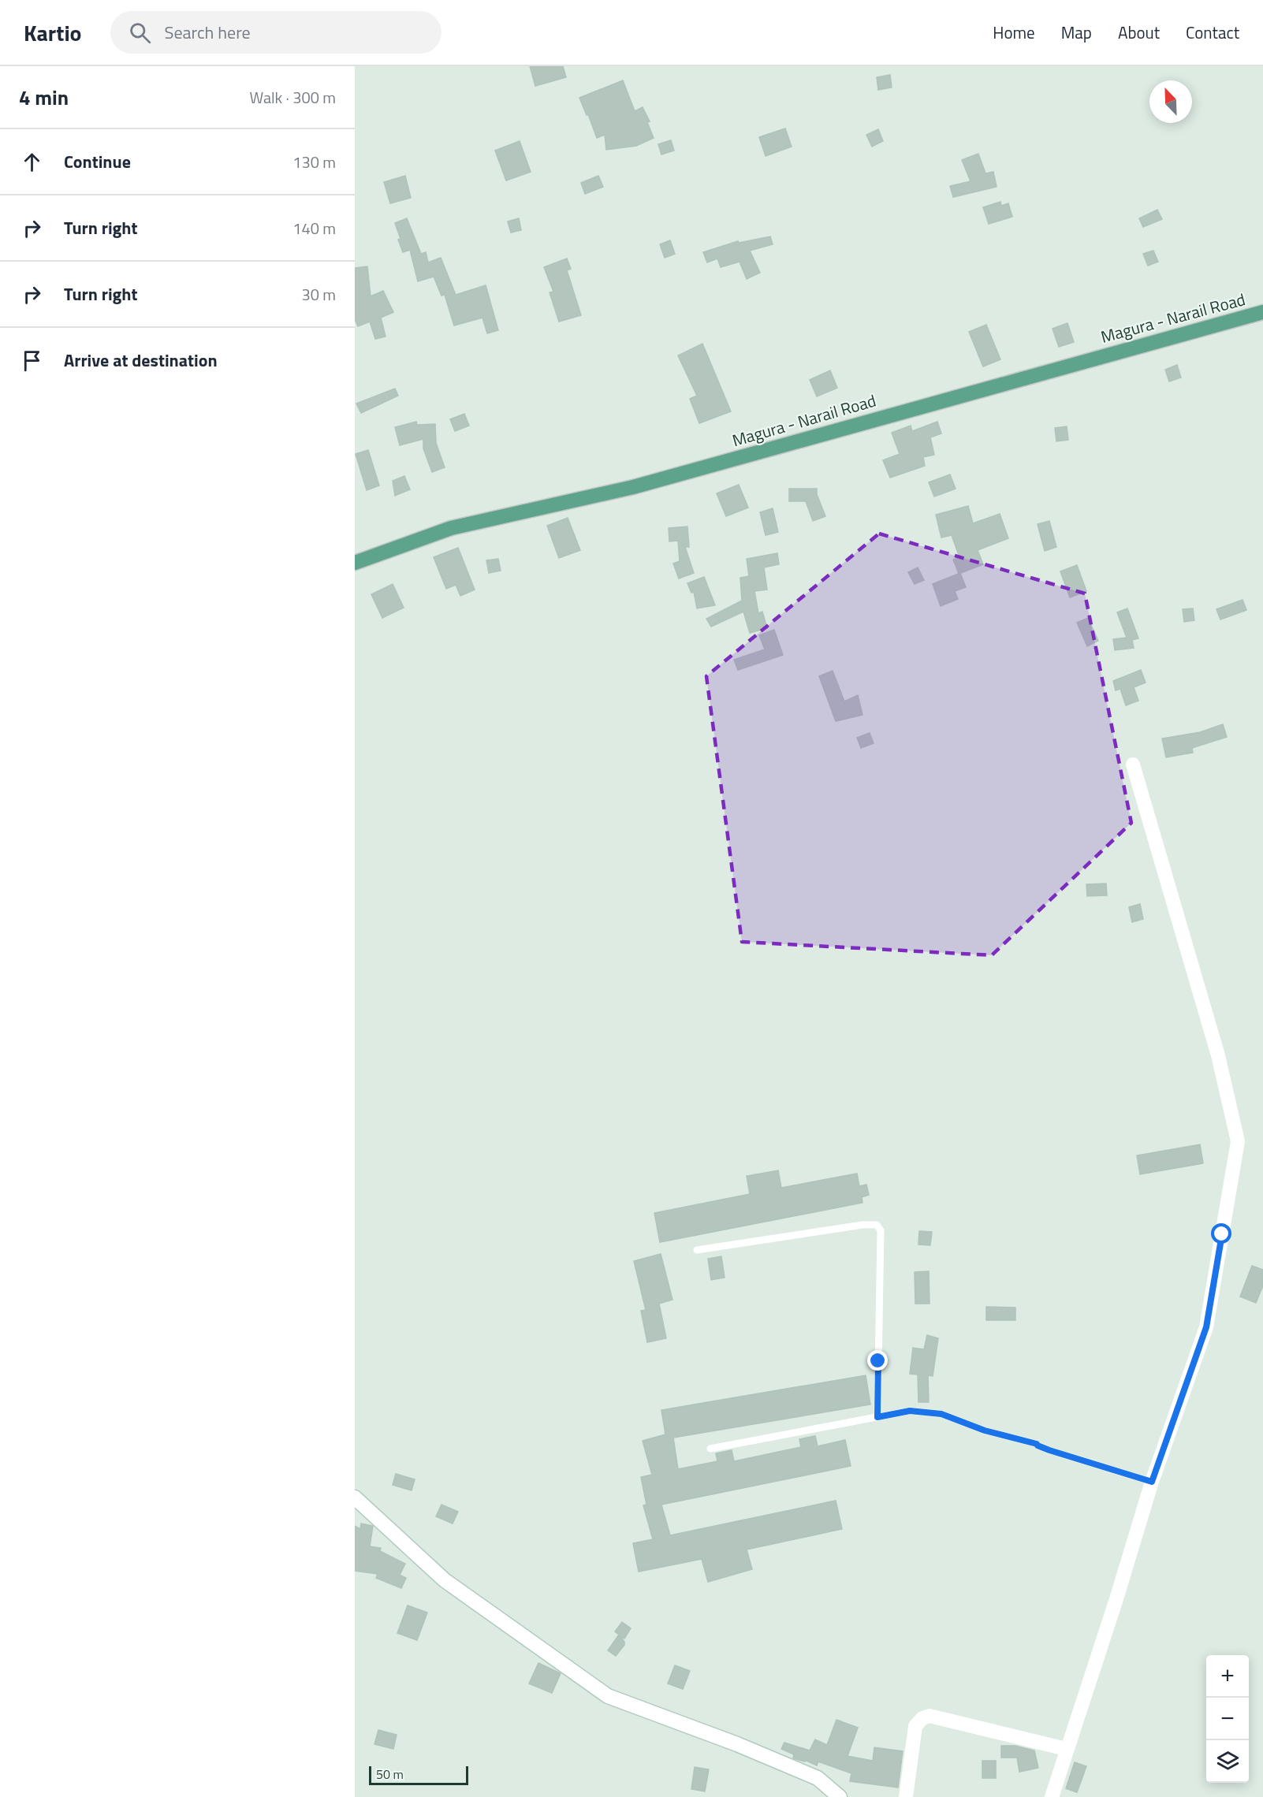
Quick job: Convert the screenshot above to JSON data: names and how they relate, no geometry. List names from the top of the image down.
{
  "streets": {
    "main road": ["Magura - Narail Road"]
  },
  "scale_bar": "50 m",
  "north": "top left",
  "page": {
    "header": "Kartio",
    "search": "Search here",
    "nav": [
      "Home",
      "Map",
      "About",
      "Contact"
    ],
    "heading": ["4 min", "Walk · 300 m"],
    "list": [
      ["Continue", "130 m"],
      ["Turn right", "140 m"],
      ["Turn right", "30 m"],
      "Arrive at destination"
    ],
    "map_buttons": ["+", "−"],
    "scale": "50 m"
  }
}
